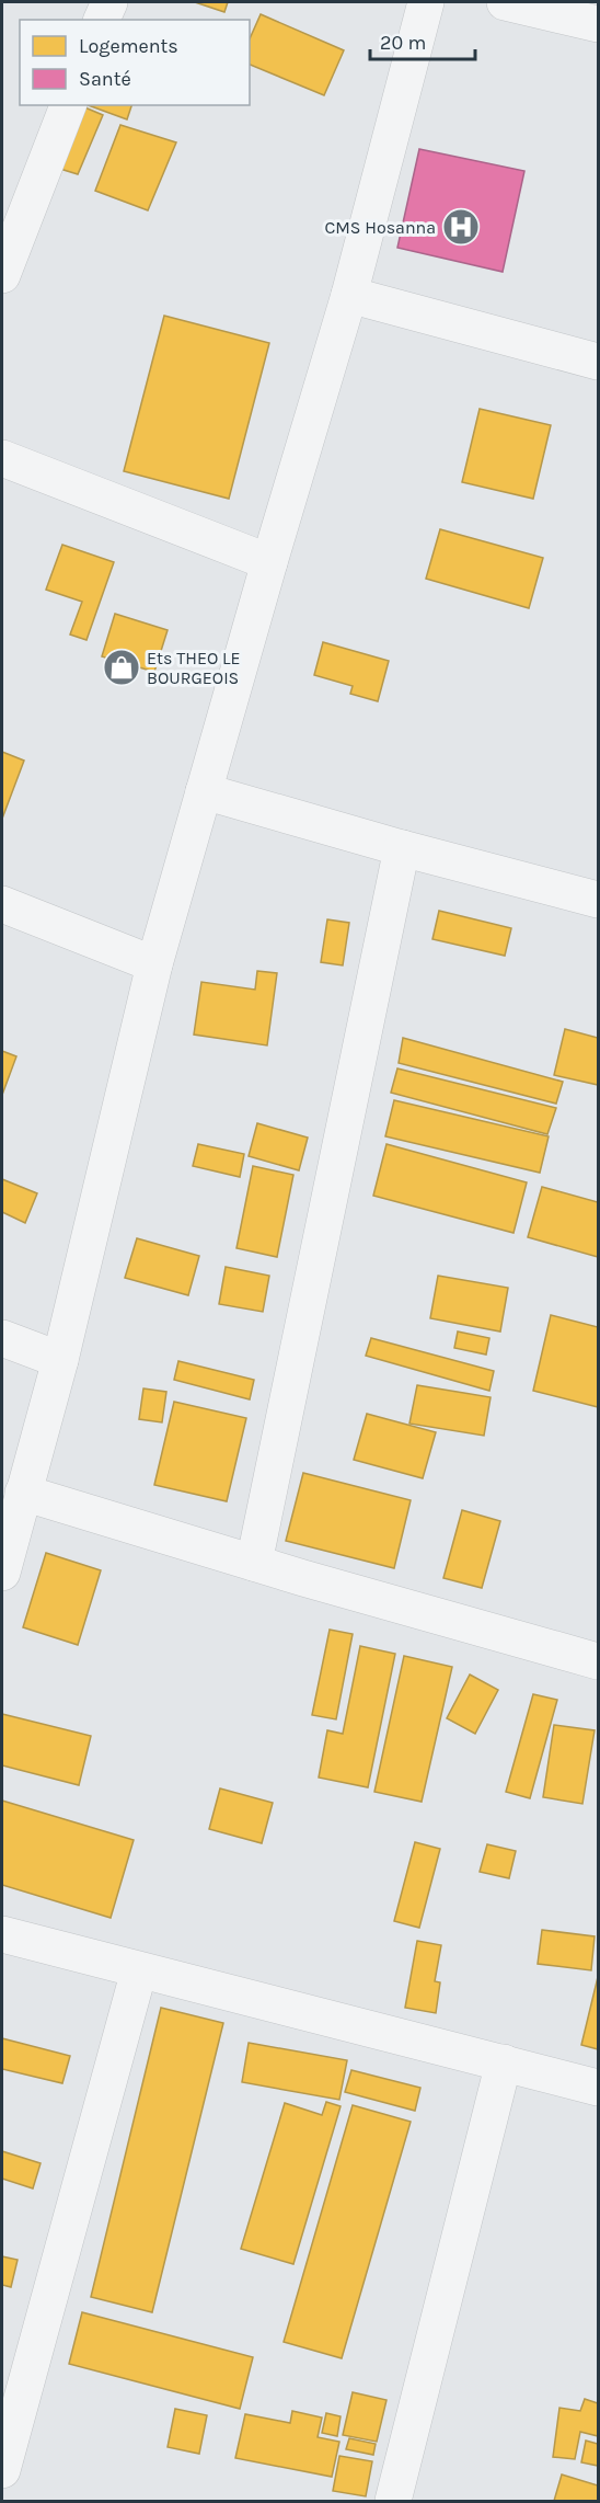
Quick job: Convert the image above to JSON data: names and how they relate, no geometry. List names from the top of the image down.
{
  "places": {
    "hospital": ["CMS Hosanna"],
    "shop": ["Ets THEO LE BOURGEOIS"]
  },
  "legend": ["Logements", "Santé"],
  "scale_bar": "20 m"
}
